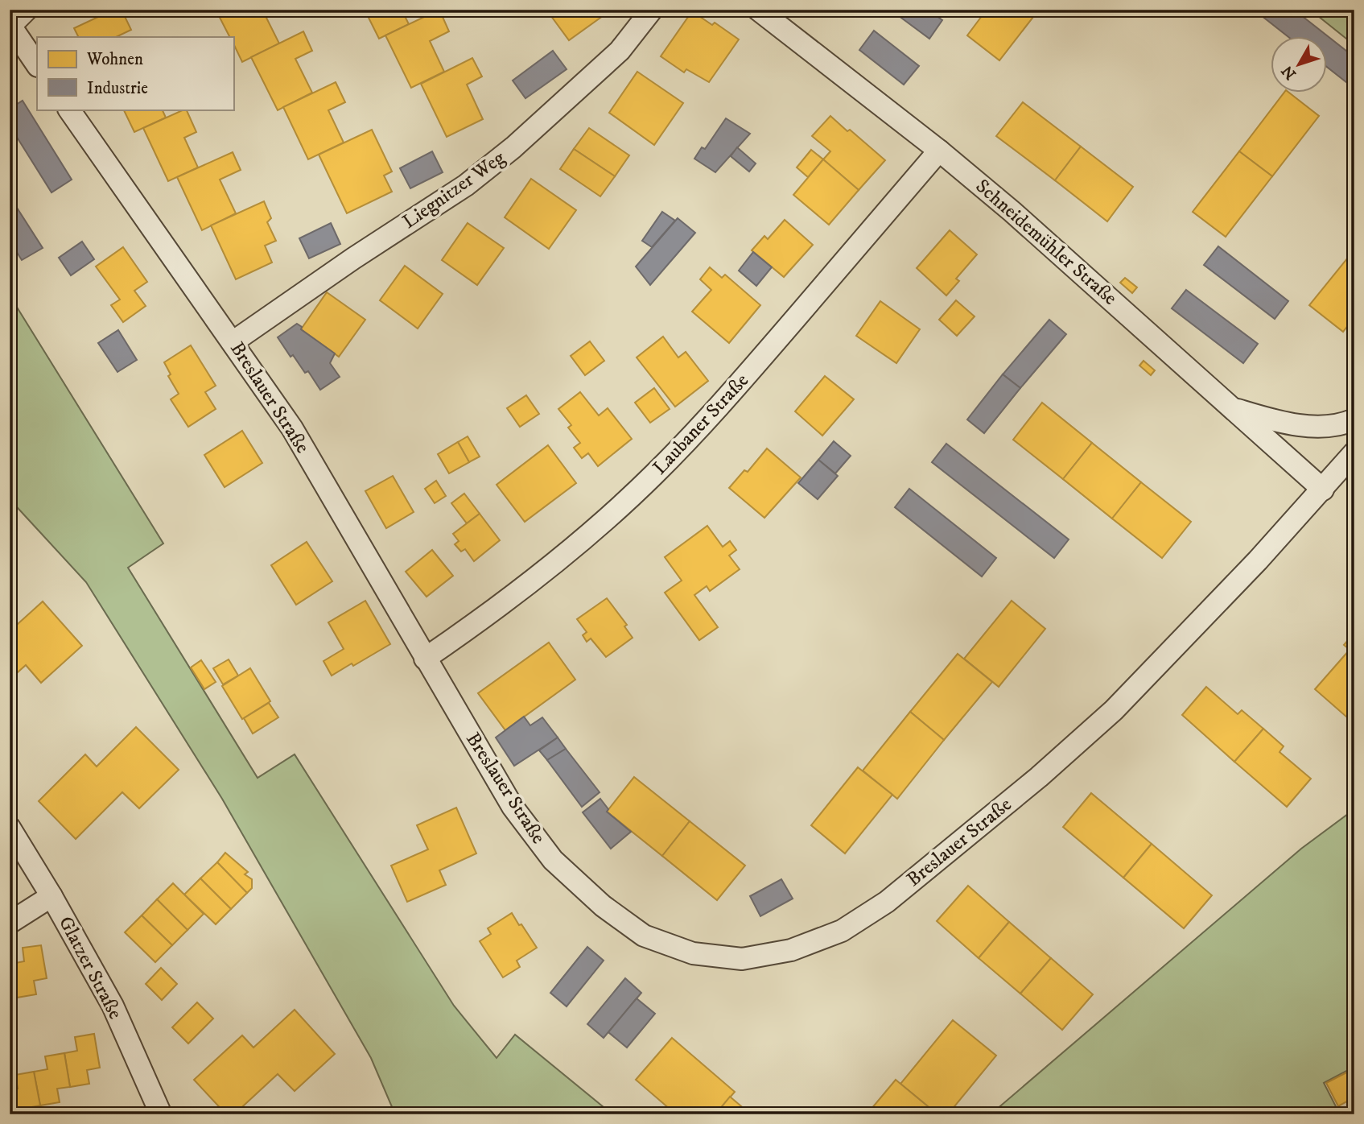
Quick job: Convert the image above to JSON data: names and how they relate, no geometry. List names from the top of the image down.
{
  "streets": {
    "street": [
      "Liegnitzer Weg",
      "Schneidemühler Straße",
      "Breslauer Straße",
      "Laubaner Straße",
      "Glatzer Straße"
    ]
  },
  "crossings": [
    ["Liegnitzer Weg", "Breslauer Straße"],
    ["Schneidemühler Straße", "Breslauer Straße"],
    ["Schneidemühler Straße", "Laubaner Straße"],
    ["Breslauer Straße", "Laubaner Straße"]
  ],
  "legend": ["Wohnen", "Industrie"],
  "north": "bottom left"
}
